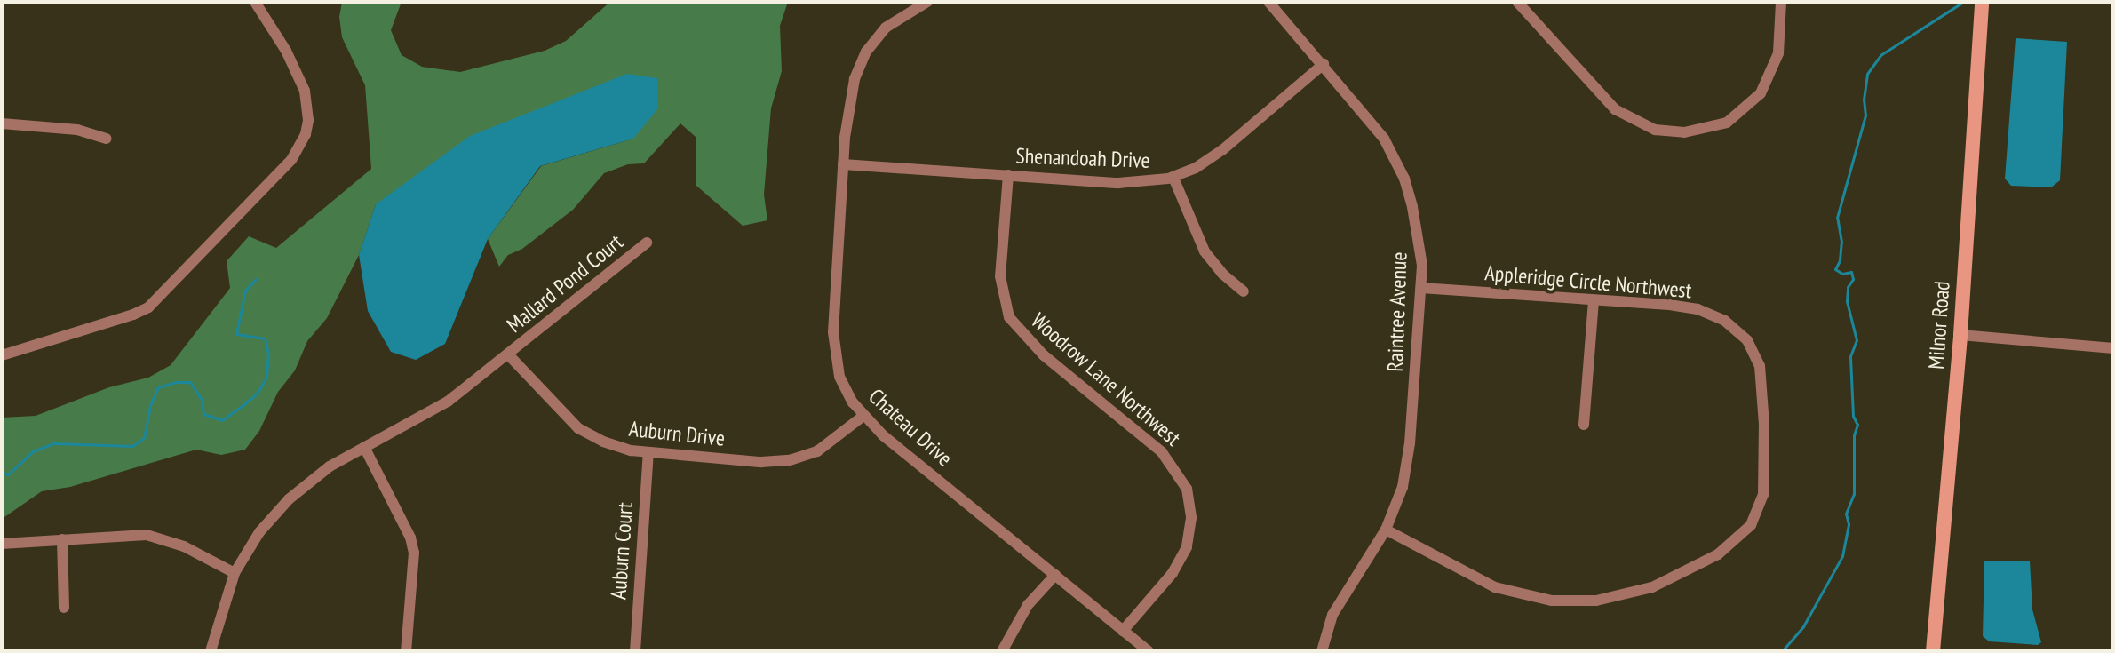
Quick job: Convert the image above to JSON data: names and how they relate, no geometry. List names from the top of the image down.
{
  "streets": {
    "main road": ["Milnor Road"],
    "street": [
      "Shenandoah Drive",
      "Appleridge Circle Northwest",
      "Mallard Pond Court",
      "Raintree Avenue",
      "Woodrow Lane Northwest",
      "Chateau Drive",
      "Auburn Drive",
      "Auburn Court"
    ]
  },
  "crossings": [
    ["Shenandoah Drive", "Raintree Avenue"],
    ["Shenandoah Drive", "Woodrow Lane Northwest"],
    ["Shenandoah Drive", "Chateau Drive"],
    ["Appleridge Circle Northwest", "Raintree Avenue"],
    ["Mallard Pond Court", "Auburn Drive"],
    ["Woodrow Lane Northwest", "Chateau Drive"],
    ["Chateau Drive", "Auburn Drive"],
    ["Auburn Drive", "Auburn Court"]
  ]
}
